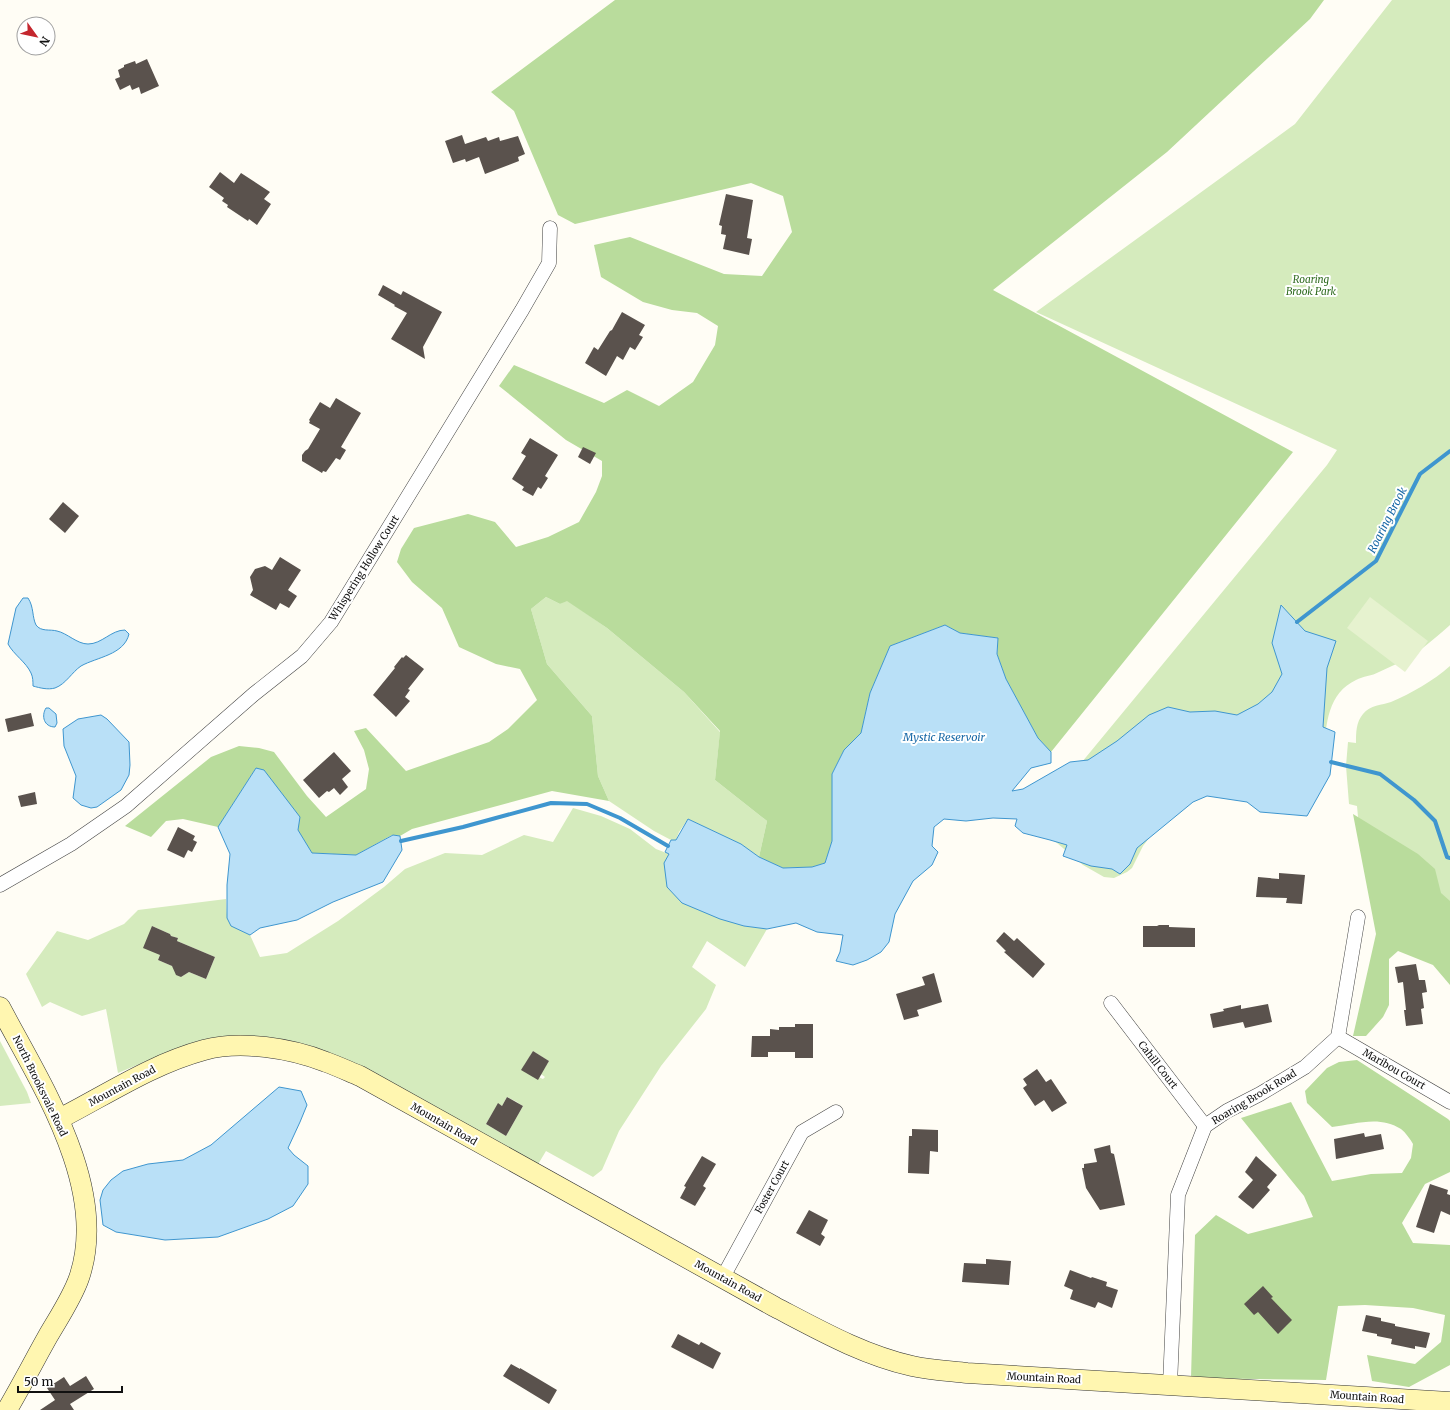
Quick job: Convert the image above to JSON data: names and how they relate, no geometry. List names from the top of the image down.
{
  "streets": {
    "main road": ["North Brooksvale Road", "Mountain Road"],
    "street": [
      "Whispering Hollow Court",
      "Cahill Court",
      "Maribou Court",
      "Roaring Brook Road",
      "Foster Court"
    ]
  },
  "crossings": [
    ["Cahill Court", "Roaring Brook Road"],
    ["Maribou Court", "Roaring Brook Road"],
    ["North Brooksvale Road", "Mountain Road"],
    ["Mountain Road", "Roaring Brook Road"],
    ["Mountain Road", "Foster Court"]
  ],
  "water": ["Roaring Brook", "Mystic Reservoir"],
  "parks": ["Roaring Brook Park"],
  "scale_bar": "50 m",
  "north": "bottom right"
}
